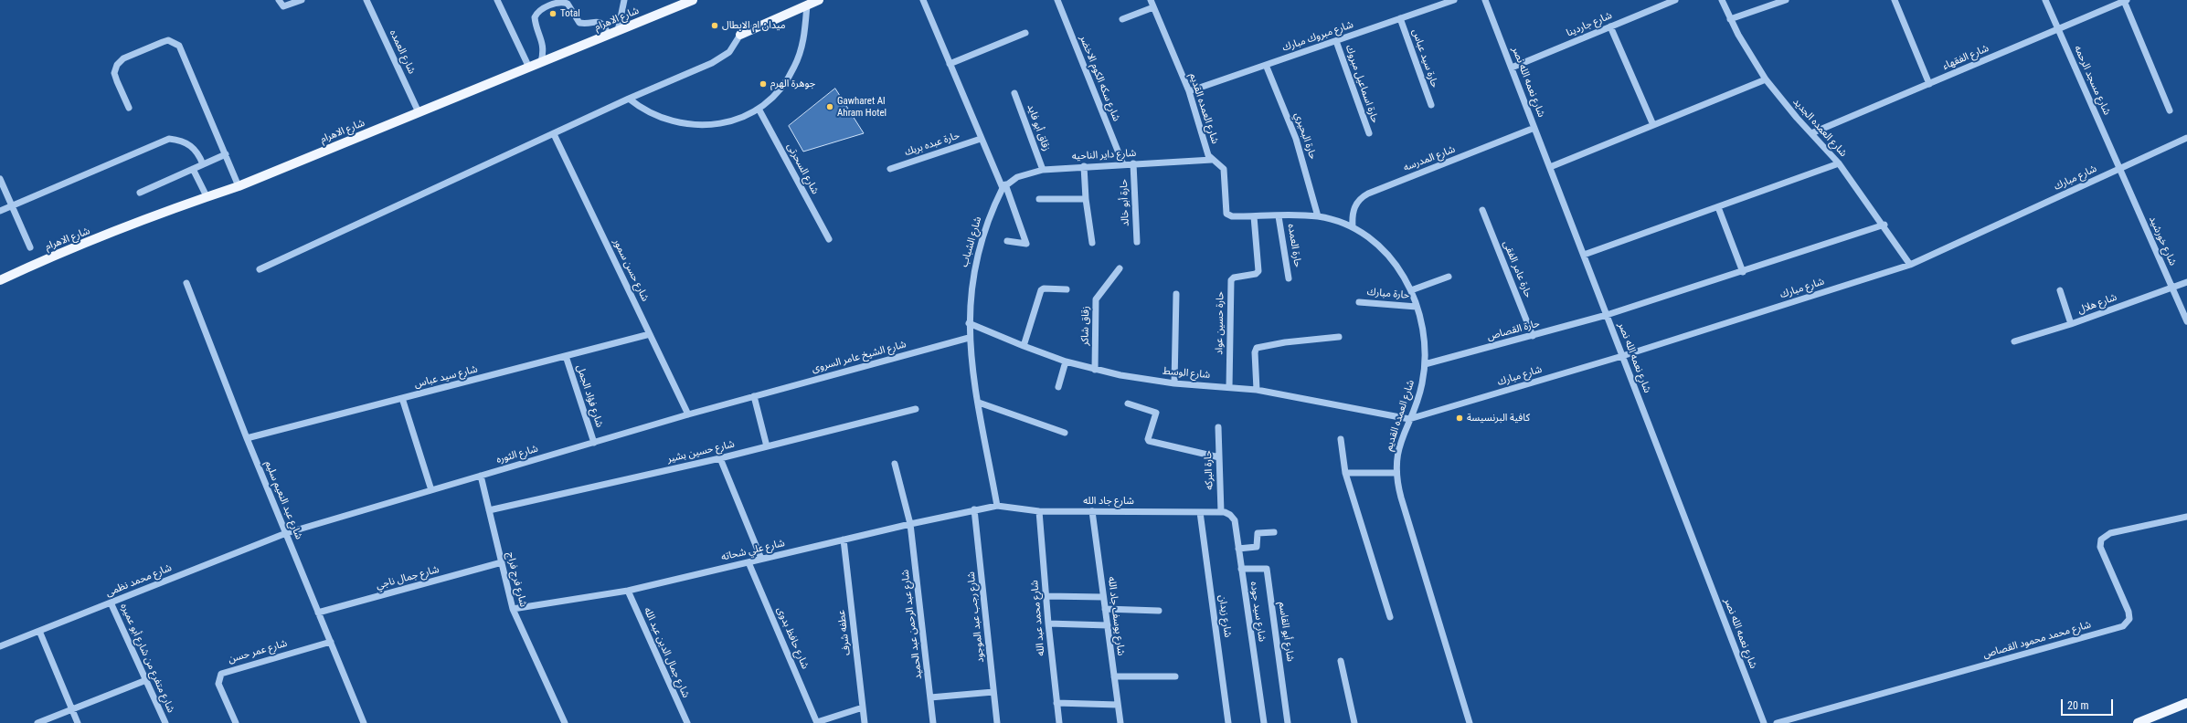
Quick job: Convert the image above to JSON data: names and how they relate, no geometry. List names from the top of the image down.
{
  "streets": {
    "main road": ["شارع الاهرام"],
    "street": [
      "شارع جاردينا",
      "شارع مبروك مبارك",
      "شارع العمده",
      "شارع الفقهاء",
      "حارة سيد عباس",
      "شارع سكه الكوم الاخضر",
      "شارع مسجد الرحمه",
      "شارع نعمه الله نصر",
      "حارة اسماعيل مبروك",
      "شارع العمده القديم",
      "زقاق أبو فايد",
      "شارع العمده الجديد",
      "حارة البحيري",
      "حارة عبده بربك",
      "شارع داير الناحيه",
      "شارع المدرسه",
      "شارع السحرتى",
      "شارع مبارك",
      "حارة أبو خالد",
      "شارع خورشيد",
      "شارع الشباب",
      "حارة العمده",
      "حارة عامر الفقى",
      "شارع حسن سمور",
      "حارة مبارك",
      "شارع هلال",
      "حارة حسين عواد",
      "زقاق شاكر",
      "حارة القصاص",
      "شارع الشيخ عامر السروى",
      "شارع الوسط",
      "شارع سيد عباس",
      "شارع فؤاد الجمل",
      "شارع حسين بشير",
      "شارع الثوره",
      "حارة البركه",
      "شارع عبد النعيم سليم",
      "شارع جاد الله",
      "شارع علي شحاته",
      "شارع جمال ناجي",
      "شارع فرج فراج",
      "شارع محمد نظمى",
      "شارع سيد جوده",
      "شارع يوسف جاد الله",
      "شارع زيدان",
      "شارع رجب عبد الموجود",
      "شارع محمد عبد الله",
      "شارع عبد الرحمن عبد الحميد",
      "شارع أبو القاسم",
      "عطفه شرف",
      "شارع حافظ بدوى",
      "شارع محمد محمود القصاص",
      "شارع عمر حسن",
      "شارع جمال الدين عبد الله",
      "شارع متفرع من شارع أبو عميره"
    ]
  },
  "crossings": [
    ["شارع الاهرام", "شارع العمده"],
    ["شارع جاردينا", "شارع نعمه الله نصر"],
    ["شارع مبروك مبارك", "حارة سيد عباس"],
    ["شارع مبروك مبارك", "حارة اسماعيل مبروك"],
    ["شارع مبروك مبارك", "شارع العمده القديم"],
    ["شارع مبروك مبارك", "حارة البحيري"],
    ["شارع الفقهاء", "شارع مسجد الرحمه"],
    ["شارع الفقهاء", "شارع العمده الجديد"],
    ["شارع سكه الكوم الاخضر", "شارع داير الناحيه"],
    ["شارع مسجد الرحمه", "شارع مبارك"],
    ["شارع مسجد الرحمه", "شارع خورشيد"],
    ["شارع نعمه الله نصر", "شارع المدرسه"],
    ["شارع نعمه الله نصر", "شارع مبارك"],
    ["شارع نعمه الله نصر", "حارة القصاص"],
    ["شارع العمده القديم", "حارة البحيري"],
    ["شارع العمده القديم", "شارع داير الناحيه"],
    ["شارع العمده القديم", "شارع المدرسه"],
    ["شارع العمده القديم", "شارع مبارك"],
    ["شارع العمده القديم", "حارة العمده"],
    ["شارع العمده القديم", "حارة مبارك"],
    ["شارع العمده القديم", "حارة حسين عواد"],
    ["شارع العمده القديم", "حارة القصاص"],
    ["شارع العمده القديم", "شارع الوسط"],
    ["زقاق أبو فايد", "شارع داير الناحيه"],
    ["شارع العمده الجديد", "شارع مبارك"],
    ["شارع العمده الجديد", "حارة القصاص"],
    ["شارع داير الناحيه", "حارة أبو خالد"],
    ["شارع داير الناحيه", "شارع الشباب"],
    ["شارع مبارك", "شارع خورشيد"],
    ["شارع مبارك", "شارع الوسط"],
    ["شارع خورشيد", "شارع هلال"],
    ["شارع الشباب", "شارع الشيخ عامر السروى"],
    ["شارع الشباب", "شارع الوسط"],
    ["شارع الشباب", "شارع جاد الله"],
    ["شارع الشباب", "شارع علي شحاته"],
    ["حارة عامر الفقى", "حارة القصاص"],
    ["شارع حسن سمور", "شارع سيد عباس"],
    ["شارع حسن سمور", "شارع الثوره"],
    ["حارة حسين عواد", "شارع الوسط"],
    ["زقاق شاكر", "شارع الوسط"],
    ["شارع الشيخ عامر السروى", "شارع الثوره"],
    ["شارع سيد عباس", "شارع فؤاد الجمل"],
    ["شارع سيد عباس", "شارع عبد النعيم سليم"],
    ["شارع فؤاد الجمل", "شارع الثوره"],
    ["شارع حسين بشير", "شارع فرج فراج"],
    ["شارع الثوره", "شارع عبد النعيم سليم"],
    ["شارع الثوره", "شارع فرج فراج"],
    ["شارع الثوره", "شارع محمد نظمى"],
    ["حارة البركه", "شارع جاد الله"],
    ["حارة البركه", "شارع سيد جوده"],
    ["شارع عبد النعيم سليم", "شارع جمال ناجي"],
    ["شارع عبد النعيم سليم", "شارع محمد نظمى"],
    ["شارع عبد النعيم سليم", "شارع عمر حسن"],
    ["شارع جاد الله", "شارع علي شحاته"],
    ["شارع جاد الله", "شارع سيد جوده"],
    ["شارع جاد الله", "شارع يوسف جاد الله"],
    ["شارع جاد الله", "شارع زيدان"],
    ["شارع جاد الله", "شارع محمد عبد الله"],
    ["شارع علي شحاته", "شارع فرج فراج"],
    ["شارع علي شحاته", "شارع رجب عبد الموجود"],
    ["شارع علي شحاته", "شارع عبد الرحمن عبد الحميد"],
    ["شارع علي شحاته", "عطفه شرف"],
    ["شارع علي شحاته", "شارع حافظ بدوى"],
    ["شارع علي شحاته", "شارع جمال الدين عبد الله"],
    ["شارع جمال ناجي", "شارع فرج فراج"],
    ["شارع محمد نظمى", "شارع متفرع من شارع أبو عميره"],
    ["شارع سيد جوده", "شارع أبو القاسم"]
  ],
  "places": [
    "Total",
    "ميدان ام الابطال",
    "جوهرة الهرم",
    "Gawharet Al Ahram Hotel",
    "كافية البرنسيسة"
  ],
  "scale_bar": "20 m"
}
